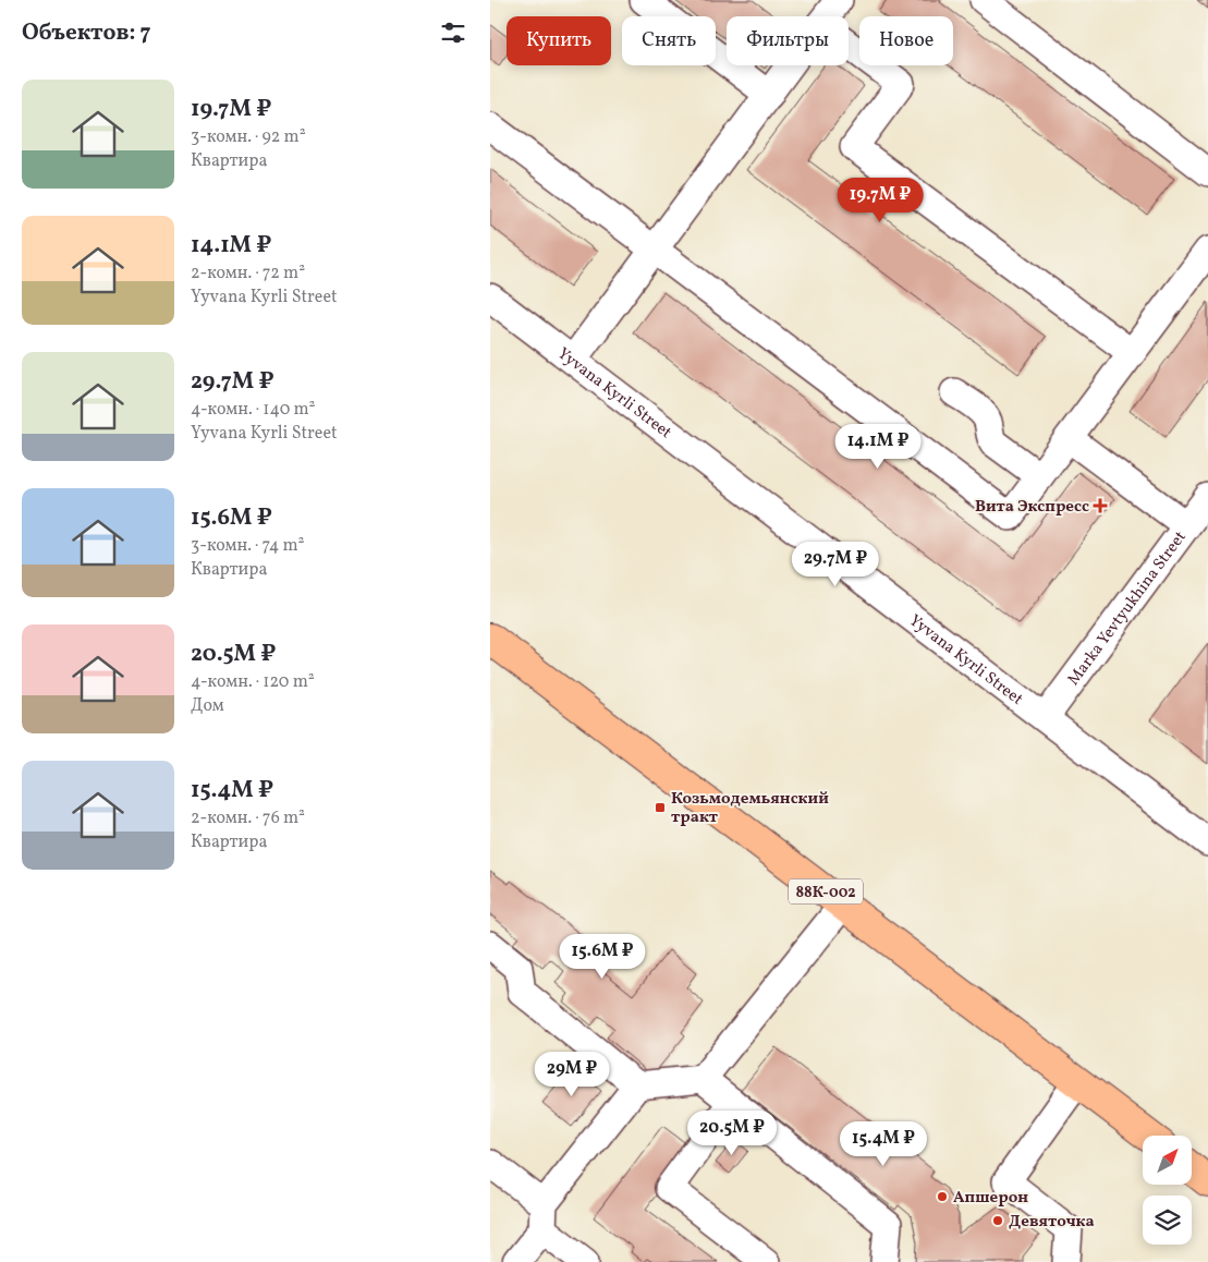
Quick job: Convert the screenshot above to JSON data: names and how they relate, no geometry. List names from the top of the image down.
{
  "streets": {
    "main road": ["88К-002"],
    "street": ["Yyvana Kyrli Street", "Marka Yevtyukhina Street"]
  },
  "crossings": [
    ["Yyvana Kyrli Street", "Marka Yevtyukhina Street"]
  ],
  "places": {
    "health": ["Вита Экспресс"],
    "transit": ["Козьмодемьянский тракт"],
    "other": ["Апшерон", "Девяточка"]
  },
  "north": "top right",
  "page": {
    "heading": "Объектов: 7",
    "chip": [
      "Купить",
      "Снять",
      "Фильтры",
      "Новое"
    ],
    "list": [
      {
        "name": "19.7M ₽",
        "note": "3-комн. · 92 m² · Квартира"
      },
      {
        "name": "14.1M ₽",
        "note": "2-комн. · 72 m² · Yyvana Kyrli Street"
      },
      {
        "name": "29.7M ₽",
        "note": "4-комн. · 140 m² · Yyvana Kyrli Street"
      },
      {
        "name": "15.6M ₽",
        "note": "3-комн. · 74 m² · Квартира"
      },
      {
        "name": "20.5M ₽",
        "note": "4-комн. · 120 m² · Дом"
      },
      {
        "name": "15.4M ₽",
        "note": "2-комн. · 76 m² · Квартира"
      }
    ],
    "price": [
      "19.7M ₽",
      "14.1M ₽",
      "29.7M ₽",
      "15.6M ₽",
      "29M ₽",
      "20.5M ₽",
      "15.4M ₽"
    ]
  }
}
